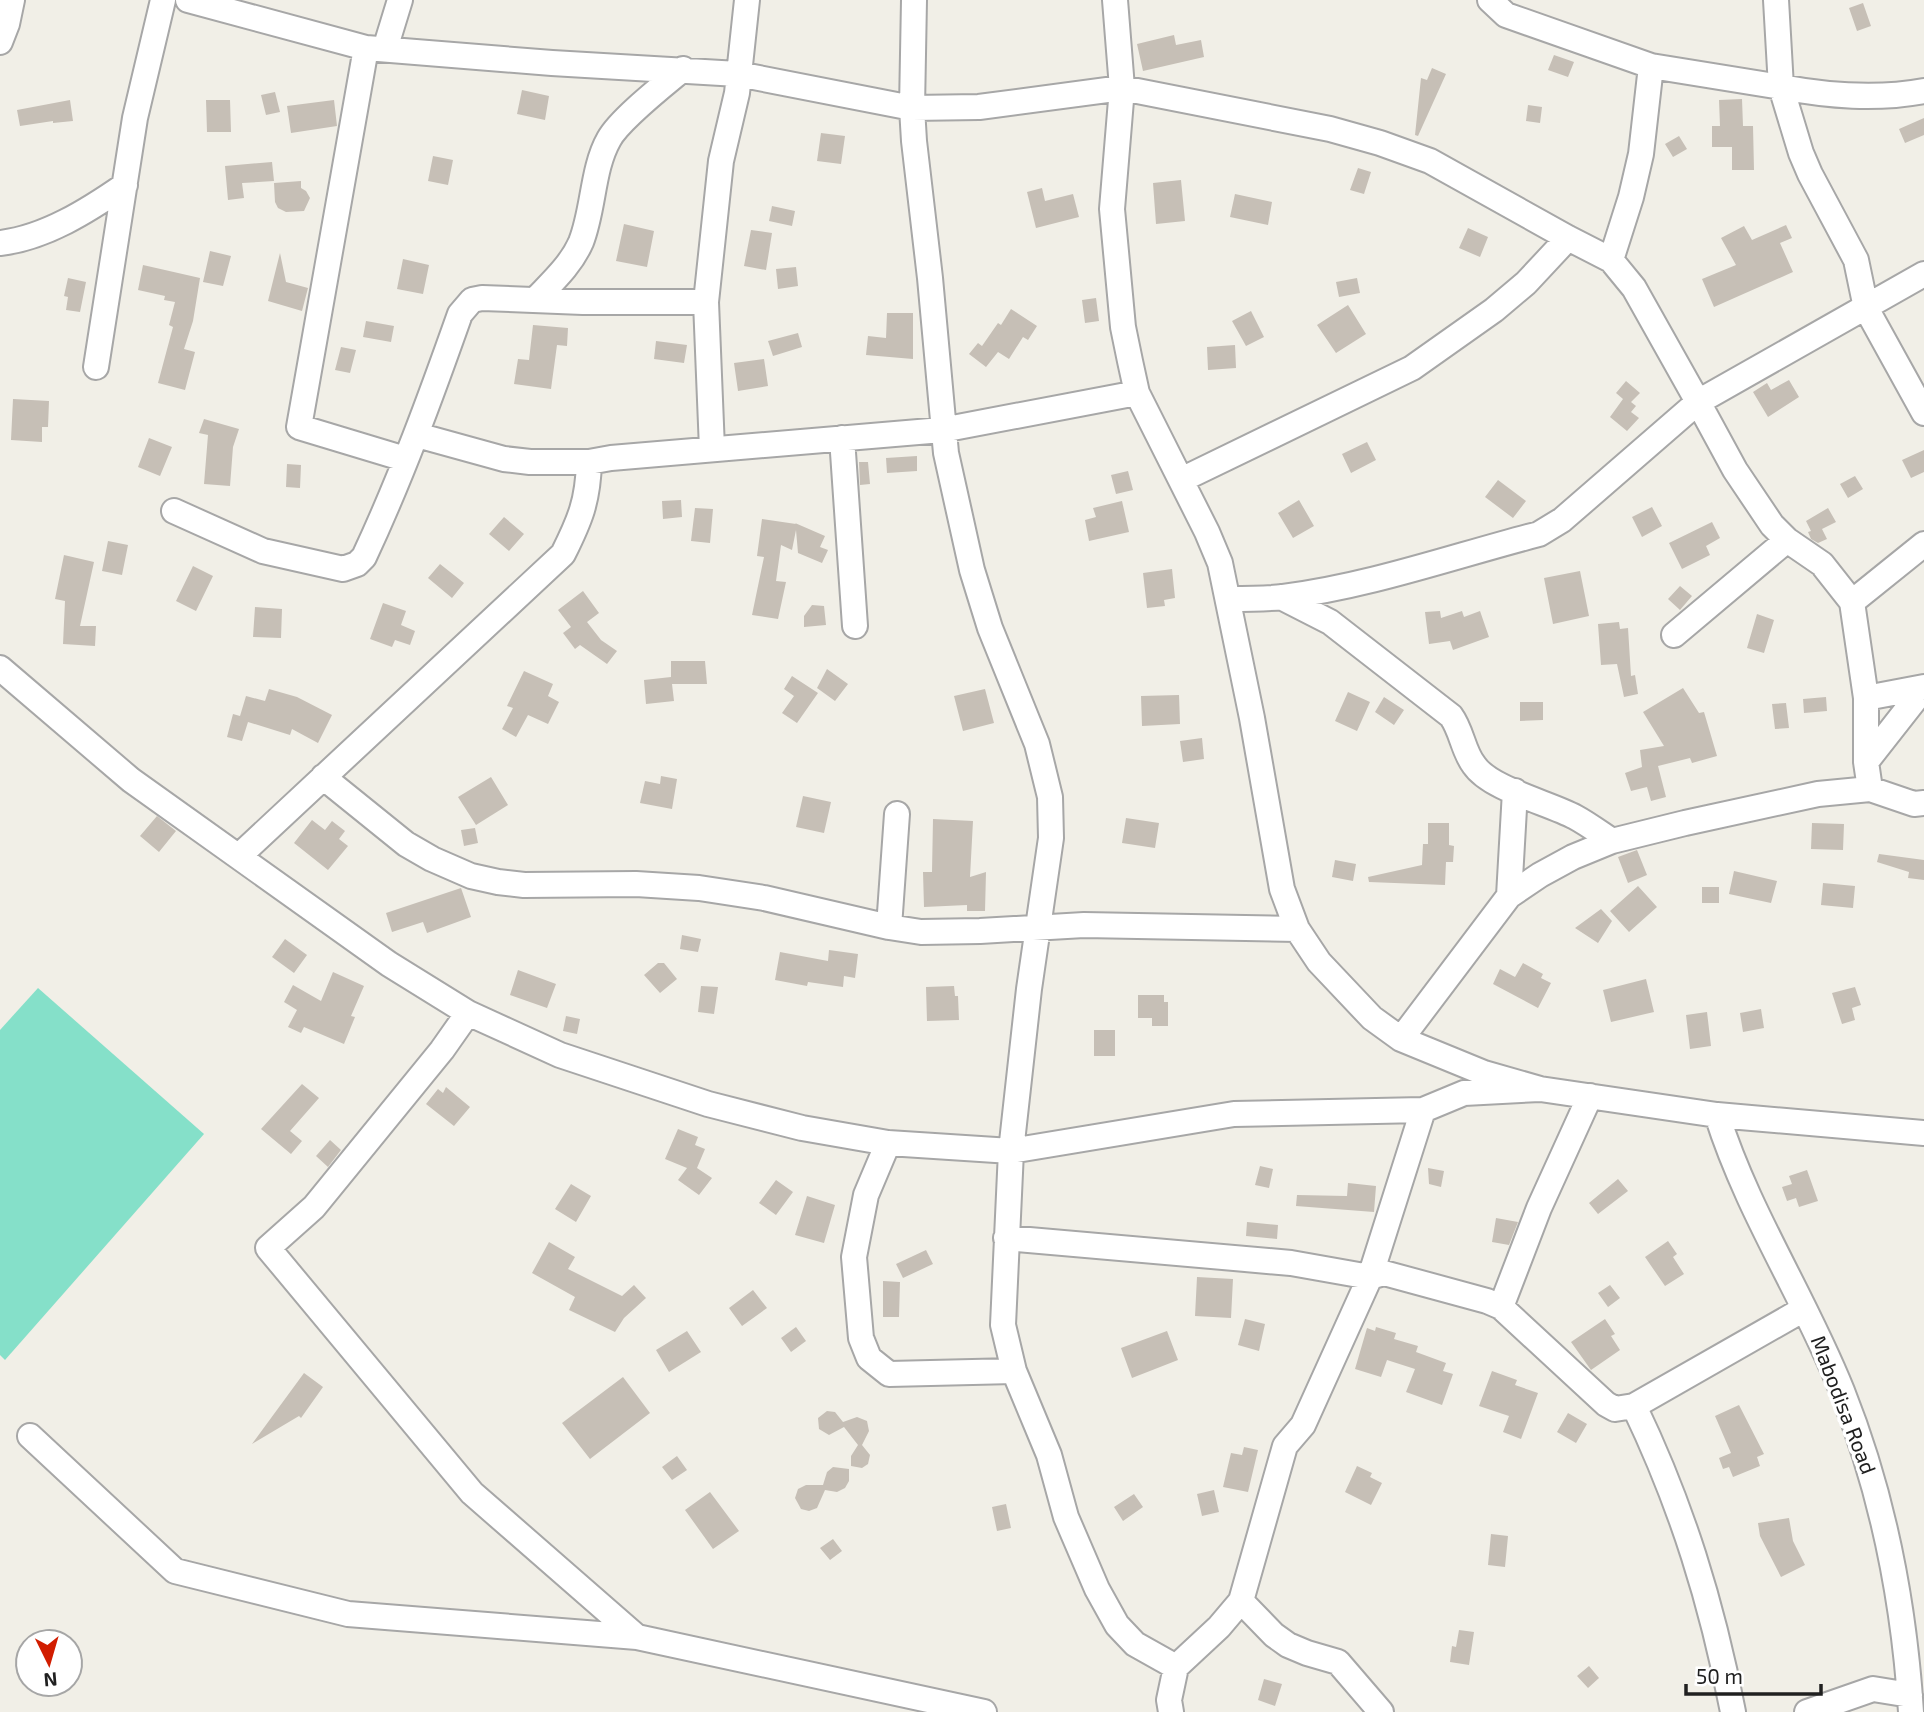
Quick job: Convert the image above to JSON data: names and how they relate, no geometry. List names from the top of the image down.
{
  "streets": {
    "street": ["Mabodisa Road"]
  },
  "scale_bar": "50 m",
  "north": "bottom"
}
